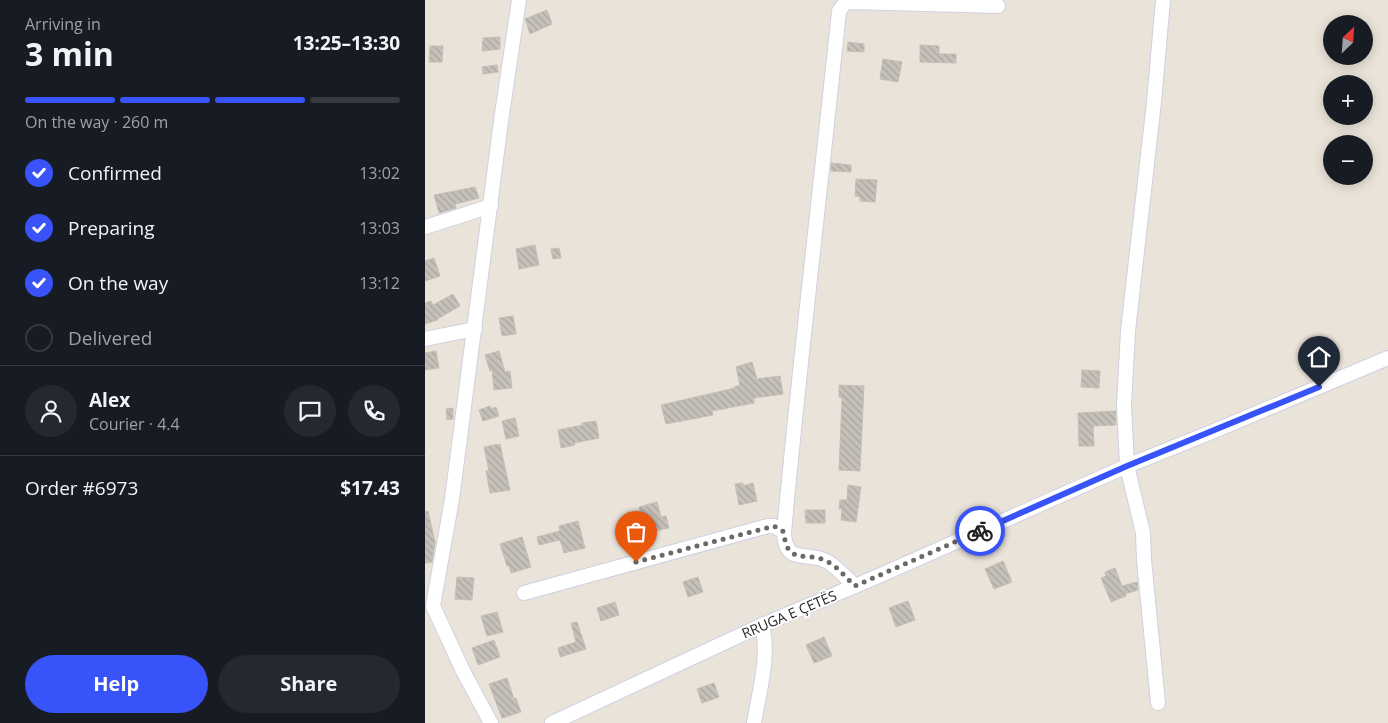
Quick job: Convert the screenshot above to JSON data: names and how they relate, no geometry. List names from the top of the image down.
{
  "streets": {
    "street": ["RRUGA E ÇETËS"]
  },
  "north": "top right",
  "page": {
    "heading": ["3 min", "Arriving in", "13:25–13:30"],
    "panel": [
      "Alex",
      "Courier · 4.4",
      "Order #6973",
      "$17.43"
    ],
    "map_buttons": ["+", "−"],
    "bar": "On the way · 260 m",
    "list": [
      ["Confirmed", "13:02"],
      ["Preparing", "13:03"],
      ["On the way", "13:12"],
      "Delivered"
    ],
    "buttons": ["Help", "Share"]
  }
}
